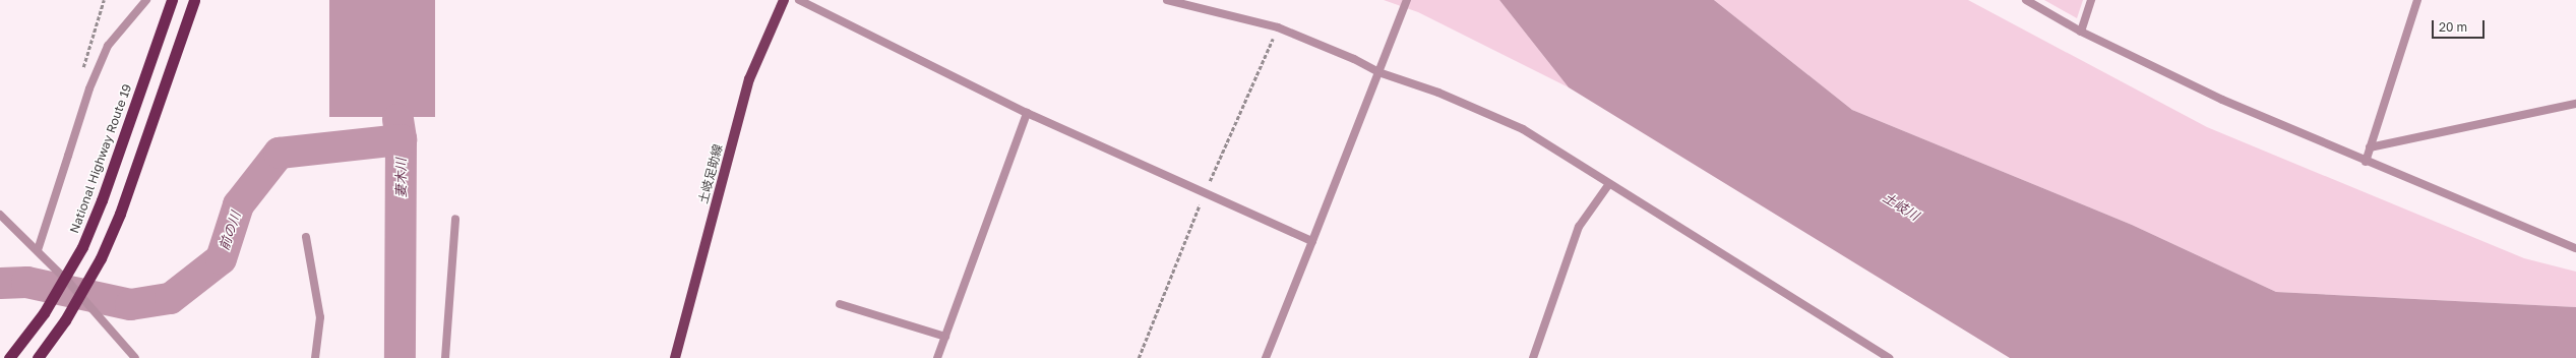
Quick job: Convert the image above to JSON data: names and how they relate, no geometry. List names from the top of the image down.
{
  "streets": {
    "highway": ["National Highway Route 19"],
    "main road": ["土岐足助線"]
  },
  "water": ["妻木川", "土岐川", "前の川"],
  "scale_bar": "20 m"
}
